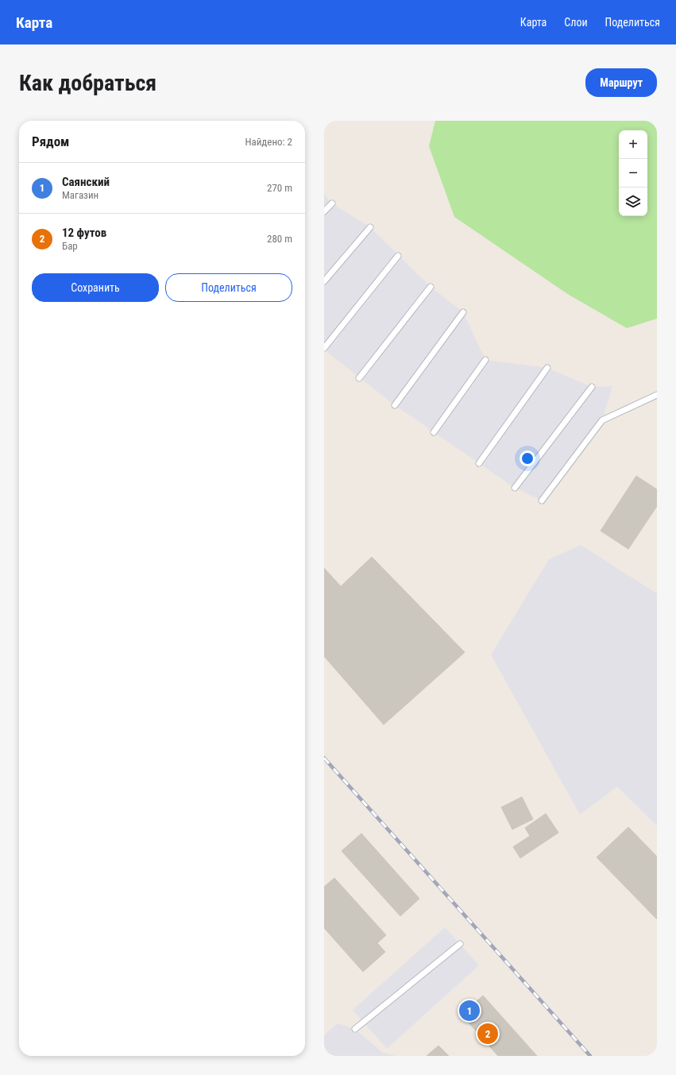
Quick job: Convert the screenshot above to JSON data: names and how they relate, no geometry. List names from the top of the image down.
{
  "page": {
    "header": "Карта",
    "nav": ["Карта", "Слои", "Поделиться"],
    "buttons": [
      "Маршрут",
      ["Сохранить", "Поделиться"]
    ],
    "title": "Как добраться",
    "heading": ["Рядом", "Найдено: 2"],
    "map_buttons": ["+", "−"],
    "list": [
      {
        "mark": "1",
        "name": "Саянский",
        "note": "Магазин",
        "value": "270 m"
      },
      {
        "mark": "2",
        "name": "12 футов",
        "note": "Бар",
        "value": "280 m"
      }
    ],
    "pins": ["1", "2"]
  }
}
